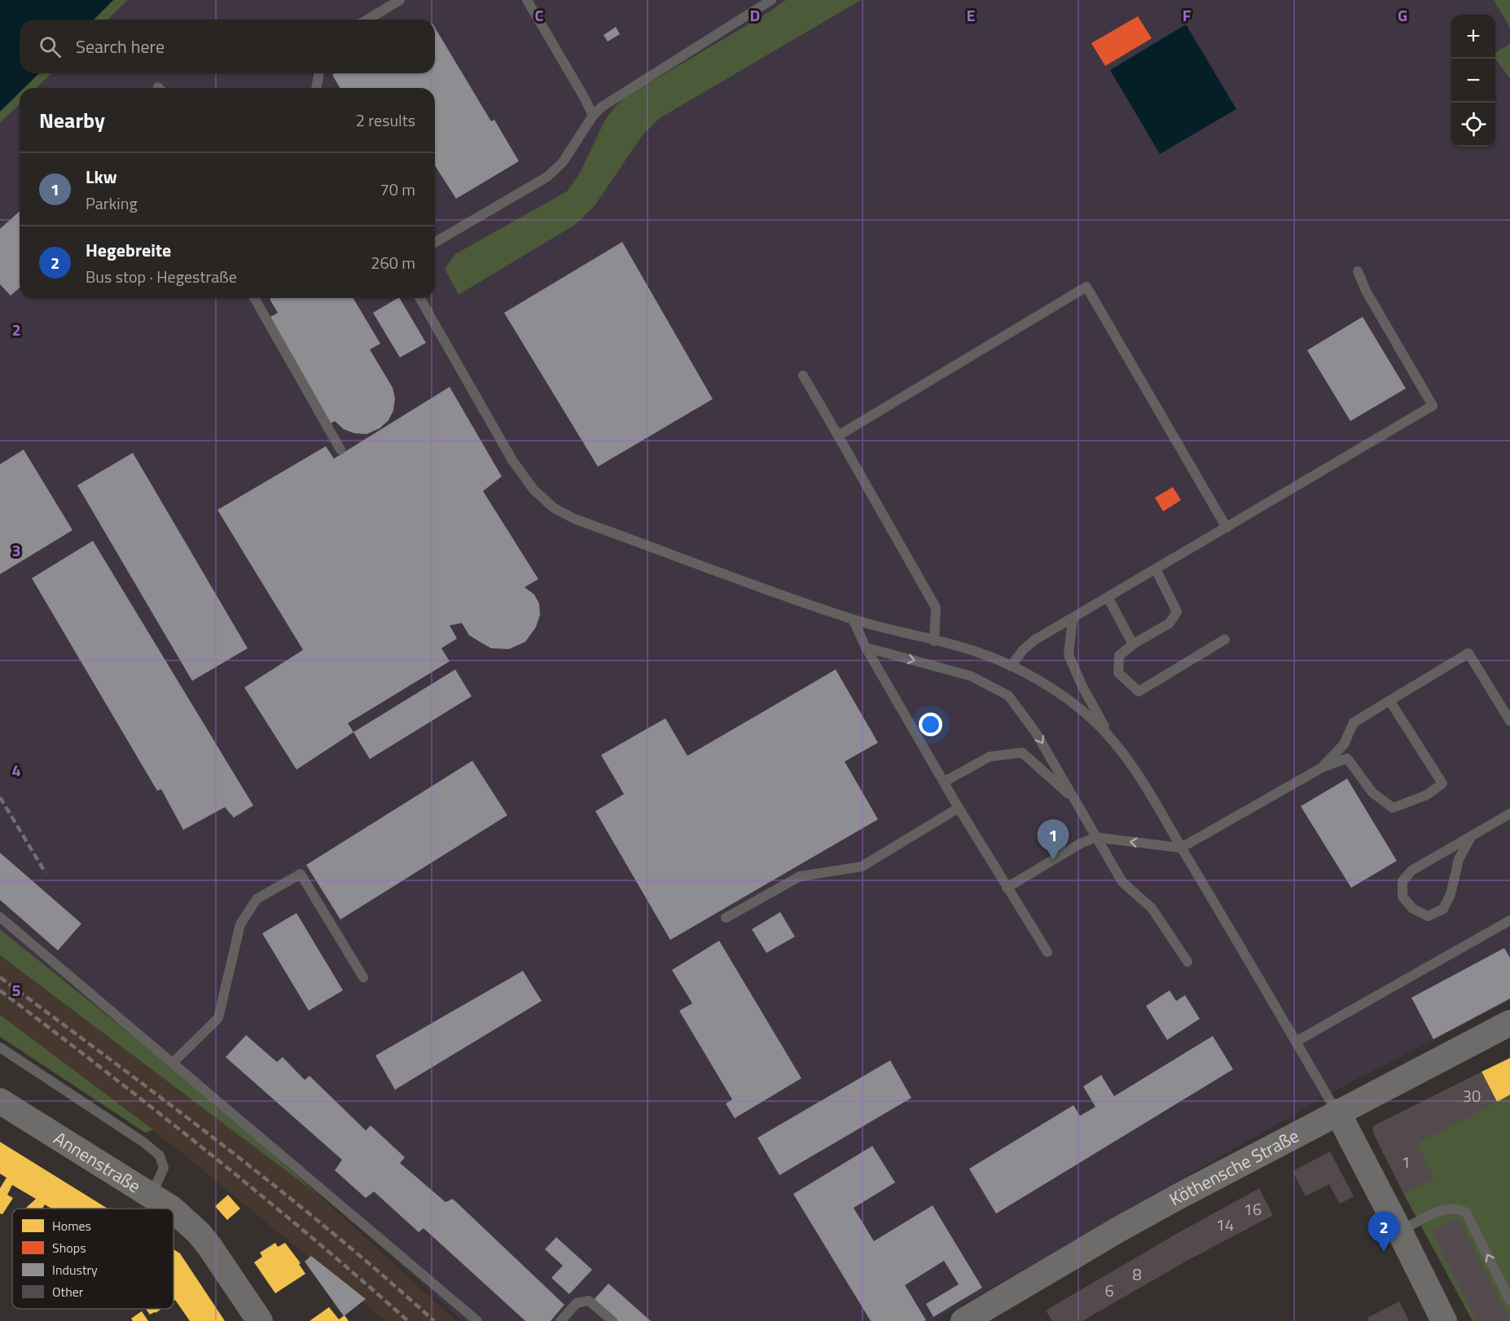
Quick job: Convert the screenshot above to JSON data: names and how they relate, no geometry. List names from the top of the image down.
{
  "streets": {
    "main road": ["Annenstraße", "Köthensche Straße"]
  },
  "house_numbers": [
    "30",
    "1",
    "16",
    "14",
    "8",
    "6"
  ],
  "legend": [
    "Homes",
    "Shops",
    "Industry",
    "Other"
  ],
  "page": {
    "map_buttons": ["+", "−"],
    "search": "Search here",
    "heading": ["Nearby", "2 results"],
    "list": [
      {
        "mark": "1",
        "name": "Lkw",
        "note": "Parking",
        "value": "70 m"
      },
      {
        "mark": "2",
        "name": "Hegebreite",
        "note": "Bus stop · Hegestraße",
        "value": "260 m"
      }
    ],
    "pins": ["1", "2"]
  },
  "grid": {
    "columns": [
      "C",
      "D",
      "E",
      "F",
      "G"
    ],
    "rows": [
      "2",
      "3",
      "4",
      "5"
    ]
  }
}
